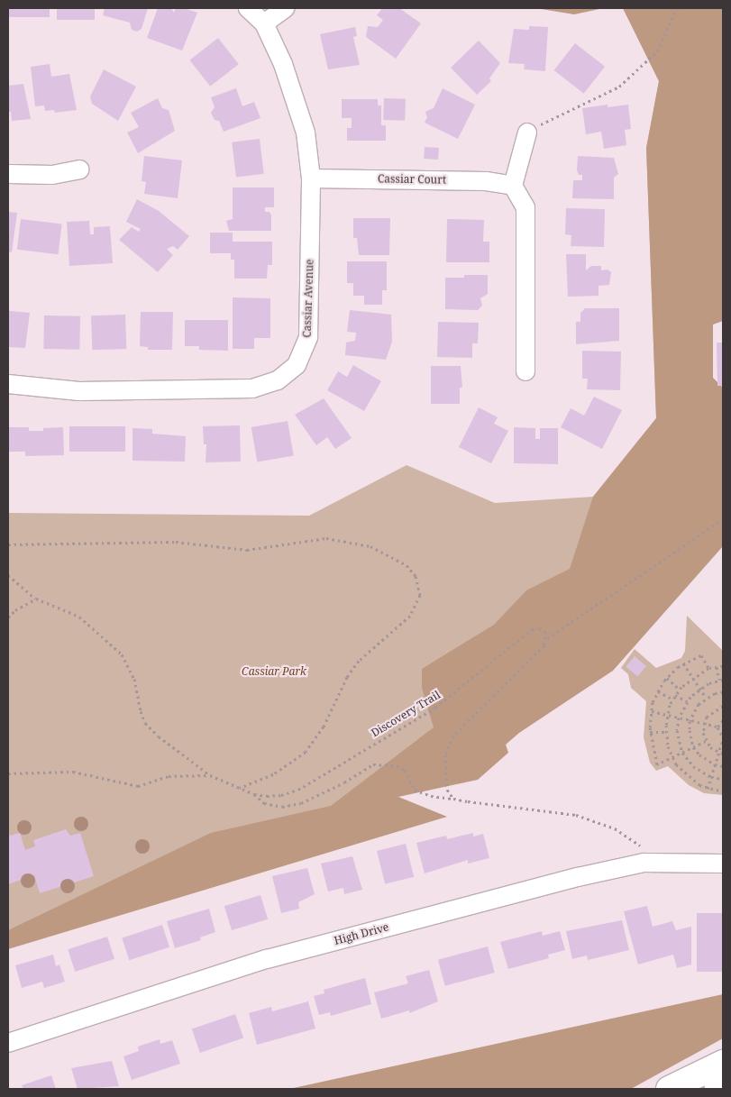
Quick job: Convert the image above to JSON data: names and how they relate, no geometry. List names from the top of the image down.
{
  "streets": {
    "street": ["Cassiar Court", "Cassiar Avenue", "High Drive"],
    "path": ["Discovery Trail"]
  },
  "crossings": [
    ["Cassiar Court", "Cassiar Avenue"]
  ],
  "parks": ["Cassiar Park"]
}
